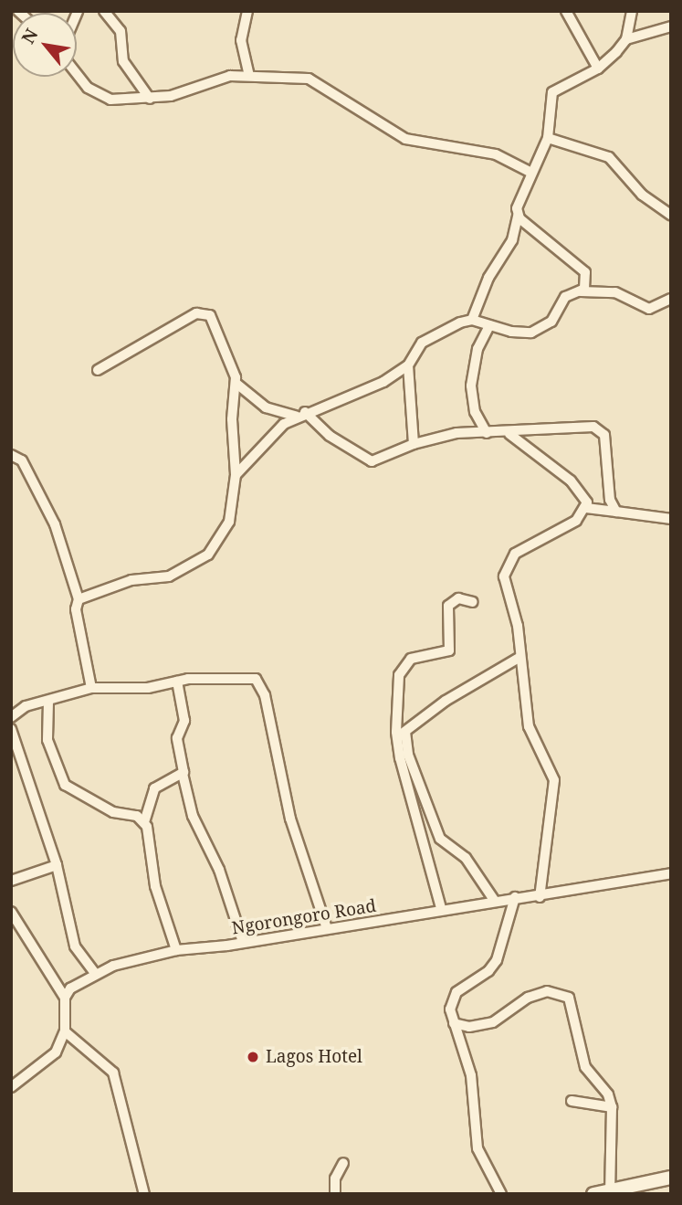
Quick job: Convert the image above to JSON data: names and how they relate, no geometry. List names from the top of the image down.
{
  "streets": {
    "street": ["Ngorongoro Road"]
  },
  "places": ["Lagos Hotel"],
  "north": "top left"
}
